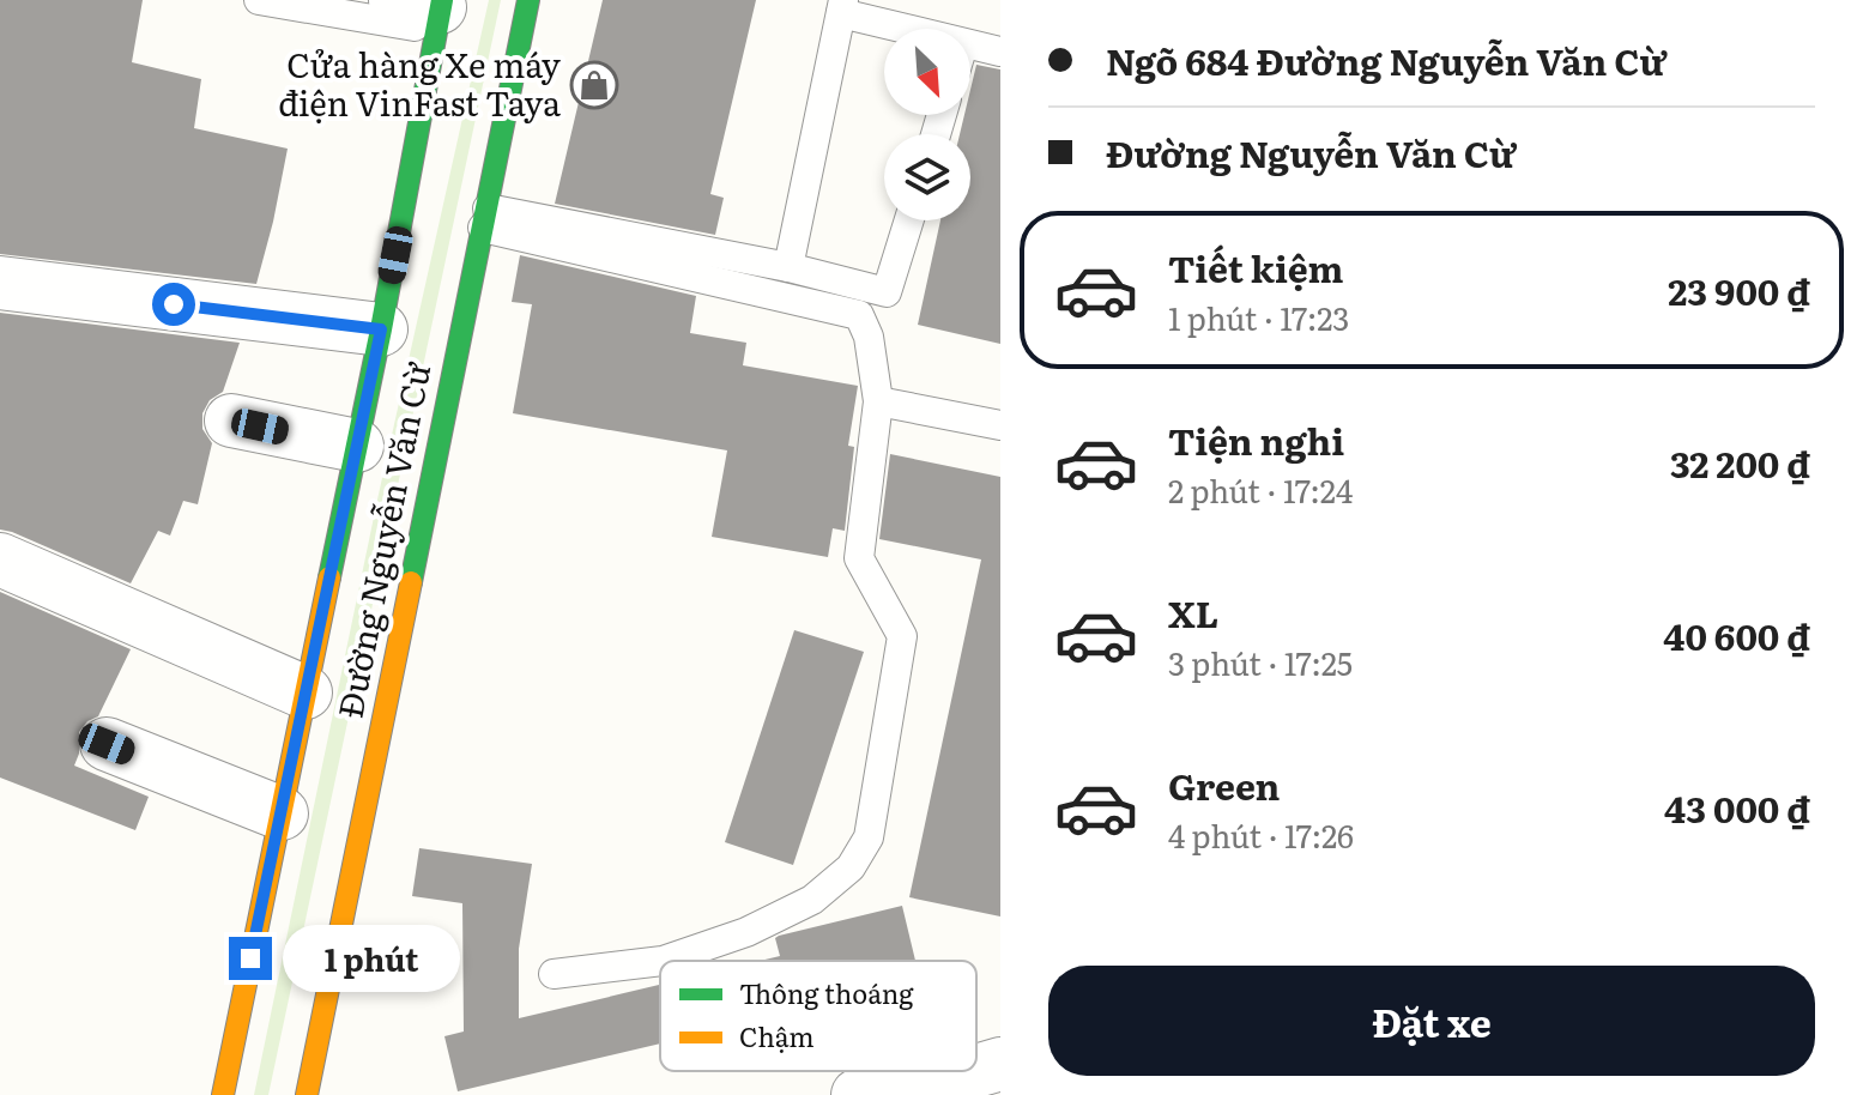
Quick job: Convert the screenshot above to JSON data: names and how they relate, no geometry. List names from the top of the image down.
{
  "streets": {
    "main road": ["Đường Nguyễn Văn Cừ"]
  },
  "places": {
    "shop": ["Cửa hàng Xe máy điện VinFast Taya"]
  },
  "legend": ["Thông thoáng", "Chậm"],
  "north": "bottom right",
  "page": {
    "banner": ["Ngõ 684 Đường Nguyễn Văn Cừ", "Đường Nguyễn Văn Cừ"],
    "list": [
      {
        "name": "Tiết kiệm",
        "note": "1 phút · 17:23",
        "value": "23 900 ₫"
      },
      {
        "name": "Tiện nghi",
        "note": "2 phút · 17:24",
        "value": "32 200 ₫"
      },
      {
        "name": "XL",
        "note": "3 phút · 17:25",
        "value": "40 600 ₫"
      },
      {
        "name": "Green",
        "note": "4 phút · 17:26",
        "value": "43 000 ₫"
      }
    ],
    "bubble": "1 phút",
    "buttons": "Đặt xe"
  }
}
